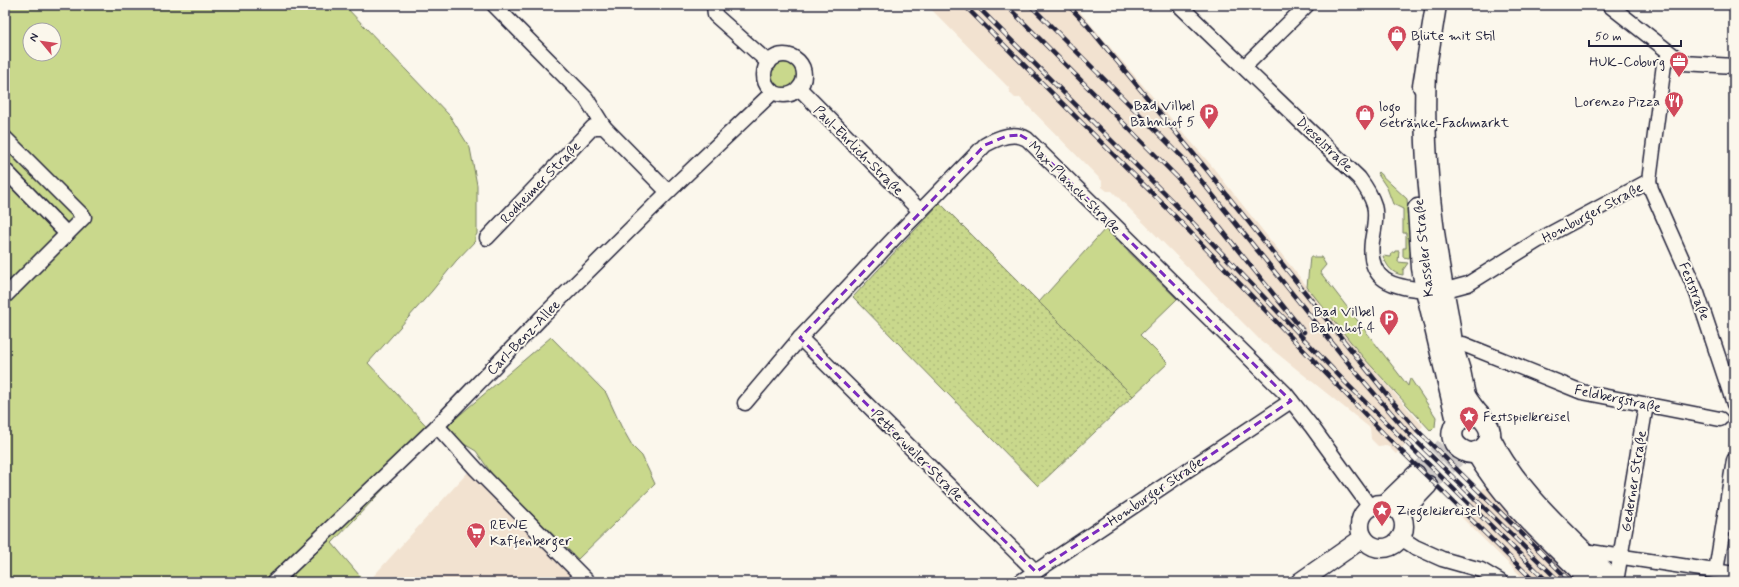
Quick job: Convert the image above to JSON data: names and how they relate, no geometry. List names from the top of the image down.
{
  "streets": {
    "main road": ["Kasseler Straße"],
    "street": [
      "Dieselstraße",
      "Paul-Ehrlich-Straße",
      "Rodheimer Straße",
      "Max-Planck-Straße",
      "Homburger Straße",
      "Feststraße",
      "Carl-Benz-Allee",
      "Feldbergstraße",
      "Petterweiler Straße",
      "Gederner Straße"
    ]
  },
  "crossings": [
    ["Dieselstraße", "Homburger Straße"],
    ["Dieselstraße", "Kasseler Straße"],
    ["Paul-Ehrlich-Straße", "Max-Planck-Straße"],
    ["Paul-Ehrlich-Straße", "Carl-Benz-Allee"],
    ["Max-Planck-Straße", "Homburger Straße"],
    ["Max-Planck-Straße", "Petterweiler Straße"],
    ["Homburger Straße", "Kasseler Straße"],
    ["Homburger Straße", "Feststraße"],
    ["Homburger Straße", "Petterweiler Straße"],
    ["Kasseler Straße", "Feldbergstraße"],
    ["Kasseler Straße", "Gederner Straße"],
    ["Feldbergstraße", "Gederner Straße"]
  ],
  "places": {
    "shop": ["Blüte mit Stil", "logo Getränke-Fachmarkt"],
    "office": ["HUK-Coburg"],
    "restaurant": ["Lorenzo Pizza"],
    "parking": ["Bad Vilbel Bahnhof 5", "Bad Vilbel Bahnhof 4"],
    "place": ["Festspielkreisel", "Ziegeleikreisel"],
    "supermarket": ["REWE Kaffenberger"]
  },
  "scale_bar": "50 m",
  "north": "top left"
}
